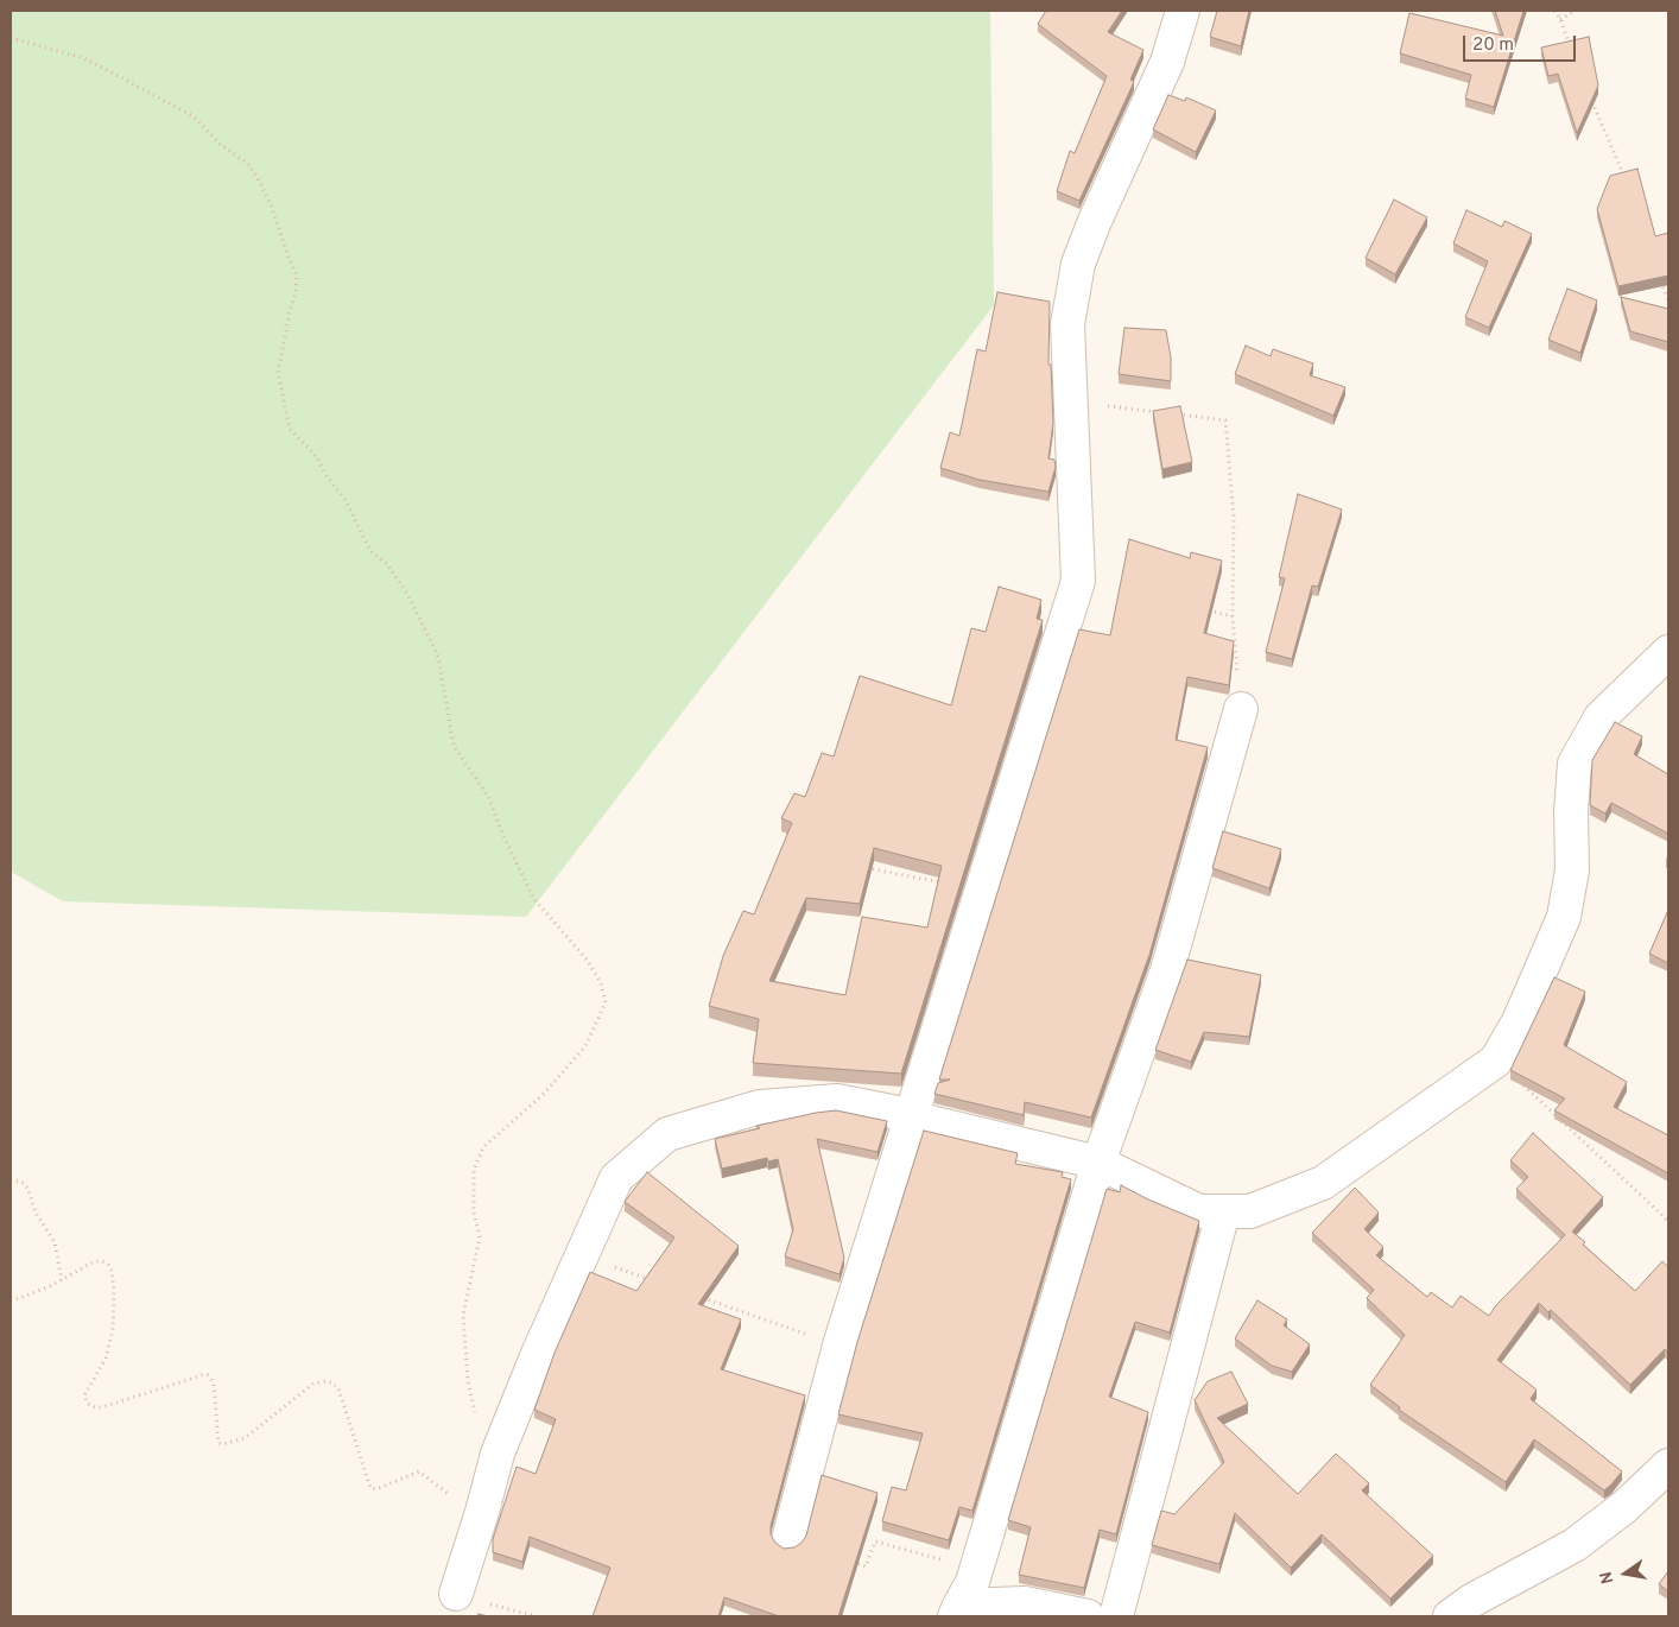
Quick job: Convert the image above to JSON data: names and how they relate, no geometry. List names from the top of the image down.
{
  "scale_bar": "20 m",
  "north": "left"
}
